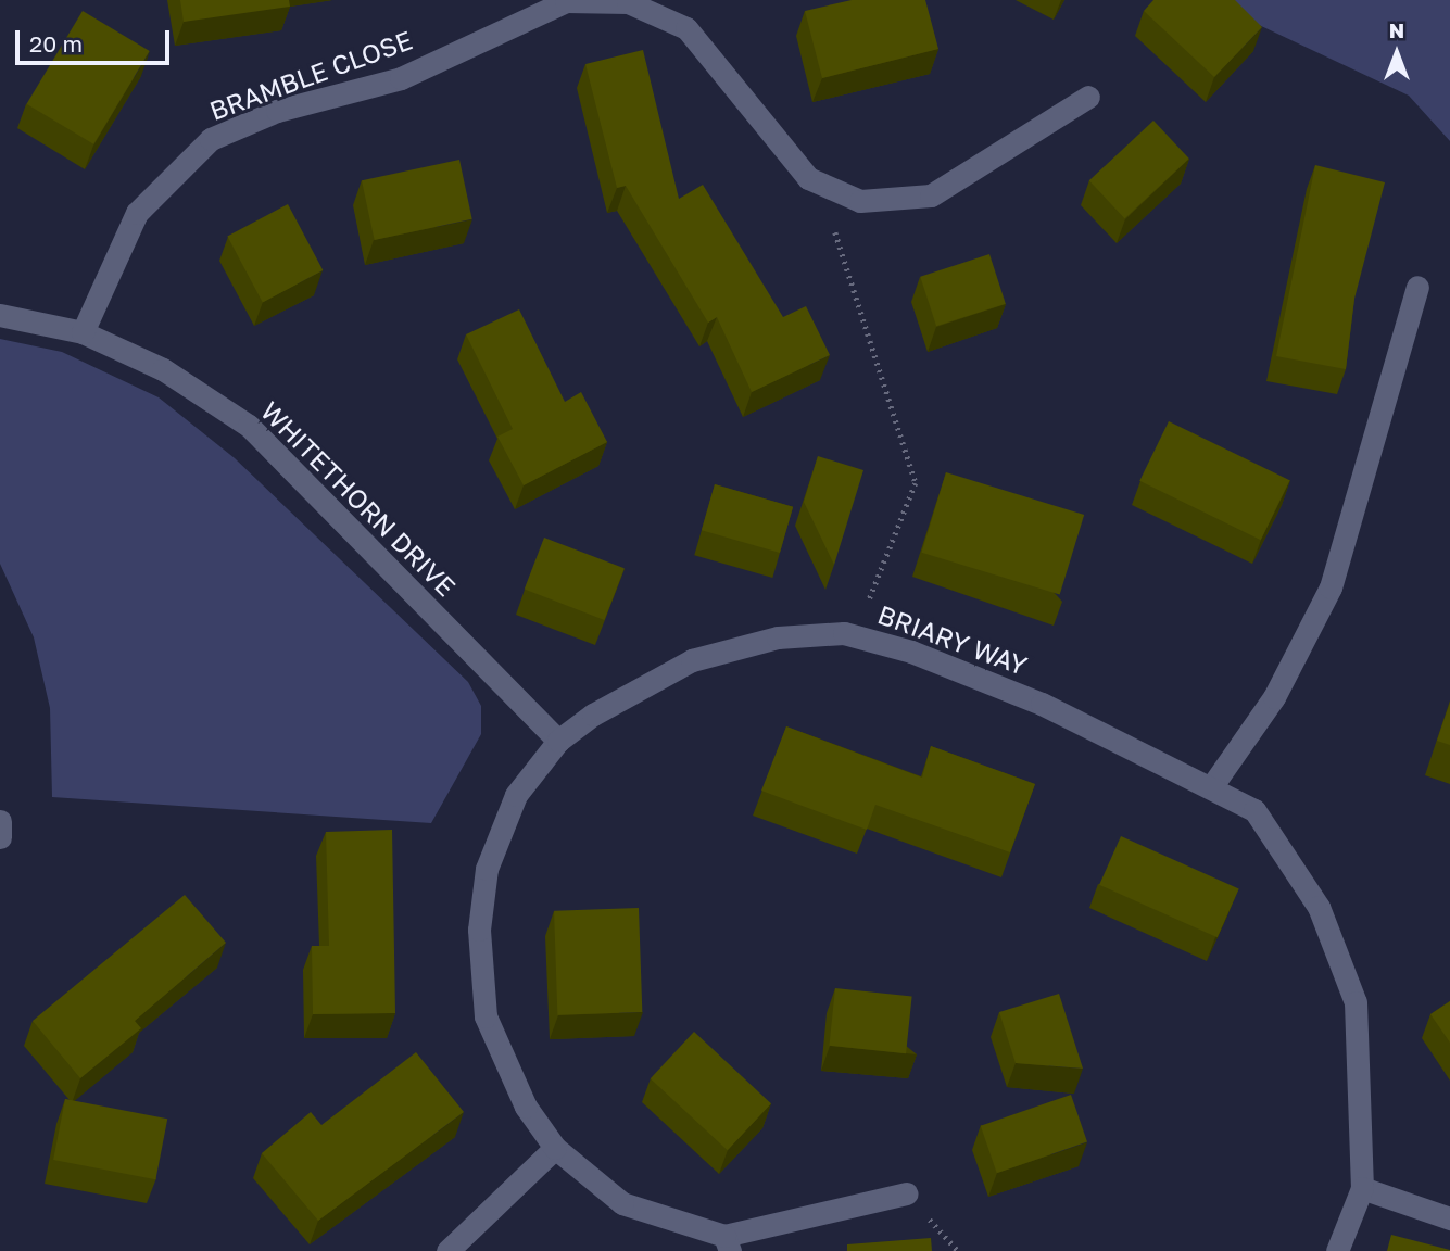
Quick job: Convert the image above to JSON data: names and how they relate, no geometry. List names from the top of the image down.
{
  "streets": {
    "street": ["BRAMBLE CLOSE", "WHITETHORN DRIVE", "BRIARY WAY"]
  },
  "crossings": [
    ["BRAMBLE CLOSE", "WHITETHORN DRIVE"],
    ["WHITETHORN DRIVE", "BRIARY WAY"]
  ],
  "scale_bar": "20 m",
  "north": "top"
}
